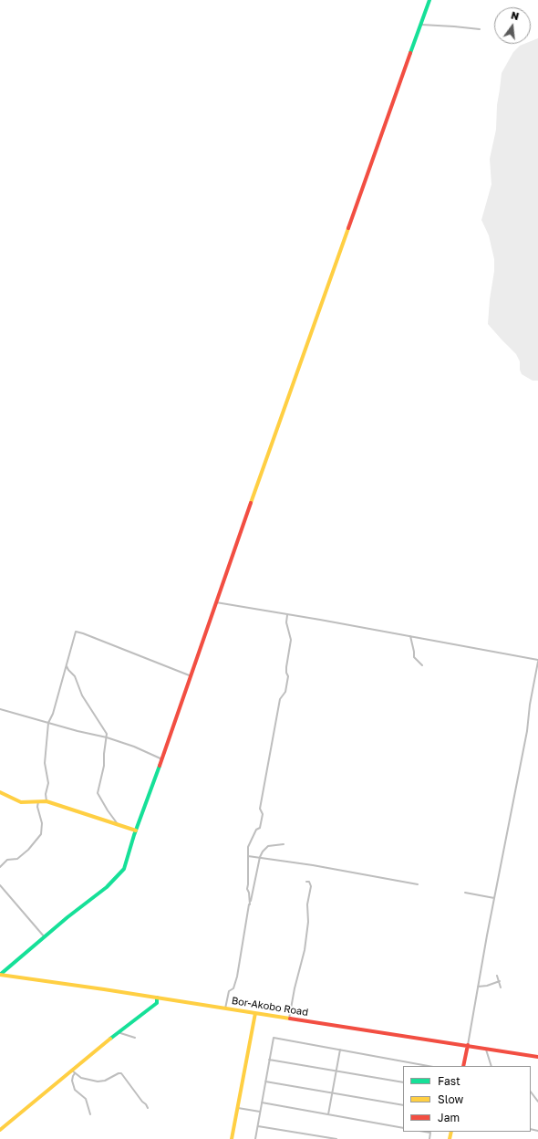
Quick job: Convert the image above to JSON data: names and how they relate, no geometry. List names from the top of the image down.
{
  "streets": {
    "street": ["Bor-Akobo Road"]
  },
  "legend": ["Fast", "Slow", "Jam"],
  "north": "top"
}
